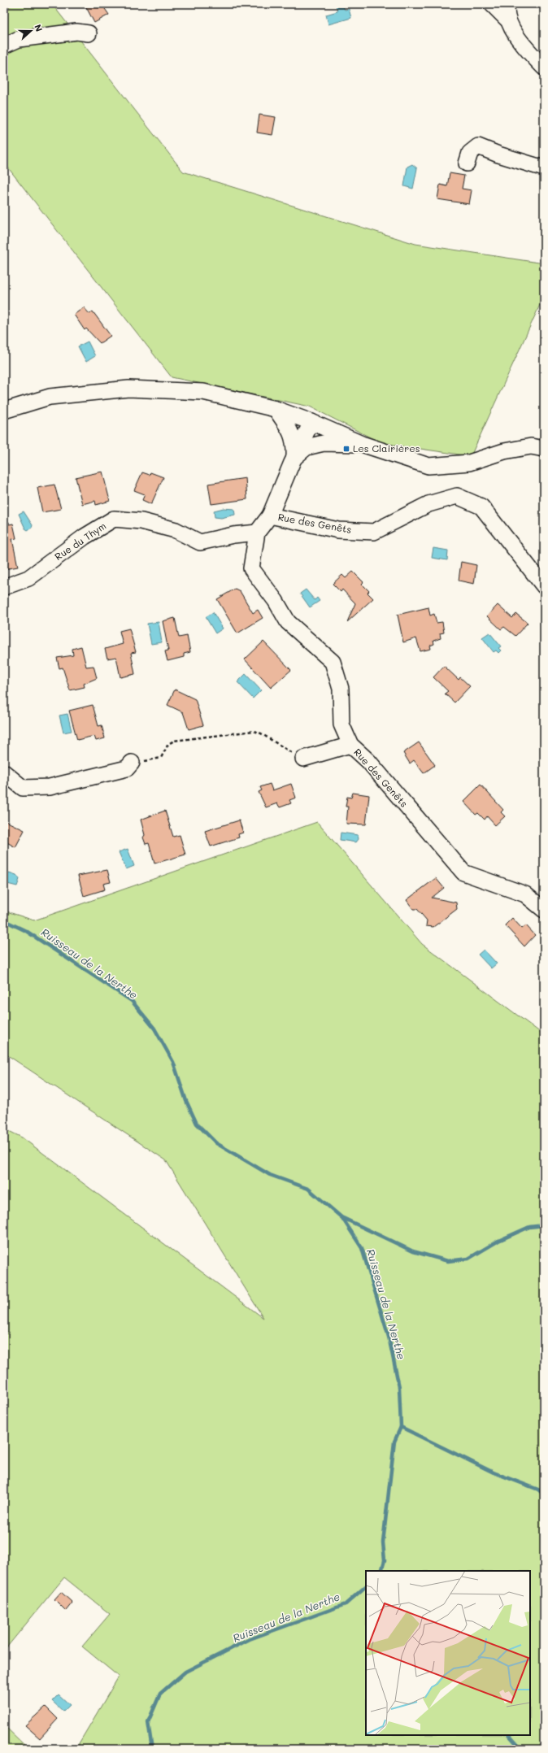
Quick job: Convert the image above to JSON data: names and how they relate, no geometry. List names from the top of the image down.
{
  "streets": {
    "street": ["Rue des Genêts", "Rue du Thym"]
  },
  "crossings": [
    ["Rue des Genêts", "Rue du Thym"]
  ],
  "water": ["Ruisseau de la Nerthe"],
  "places": {
    "transit": ["Les Clairières"]
  },
  "north": "right"
}
